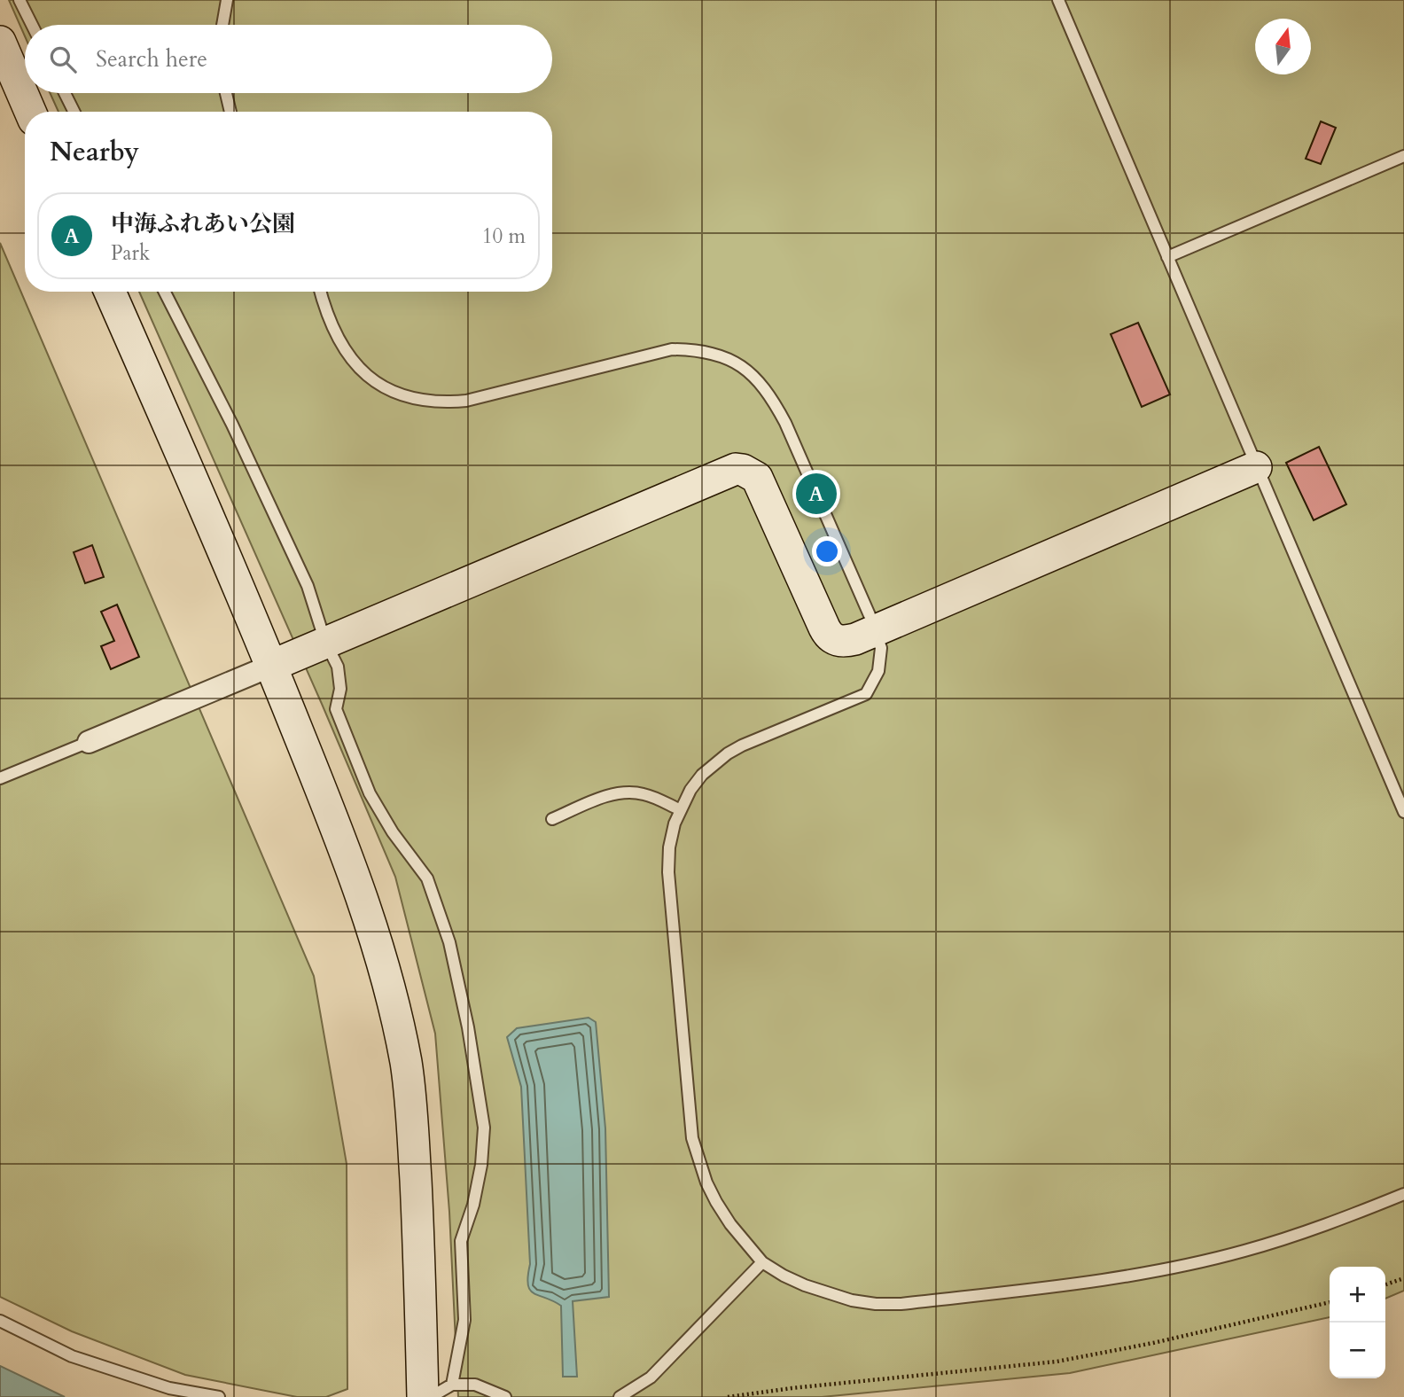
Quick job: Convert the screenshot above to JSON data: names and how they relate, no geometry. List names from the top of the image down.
{
  "north": "top",
  "page": {
    "search": "Search here",
    "heading": "Nearby",
    "list": [
      {
        "mark": "A",
        "name": "中海ふれあい公園",
        "note": "Park",
        "value": "10 m"
      }
    ],
    "pins": "A",
    "map_buttons": ["+", "−"]
  }
}
